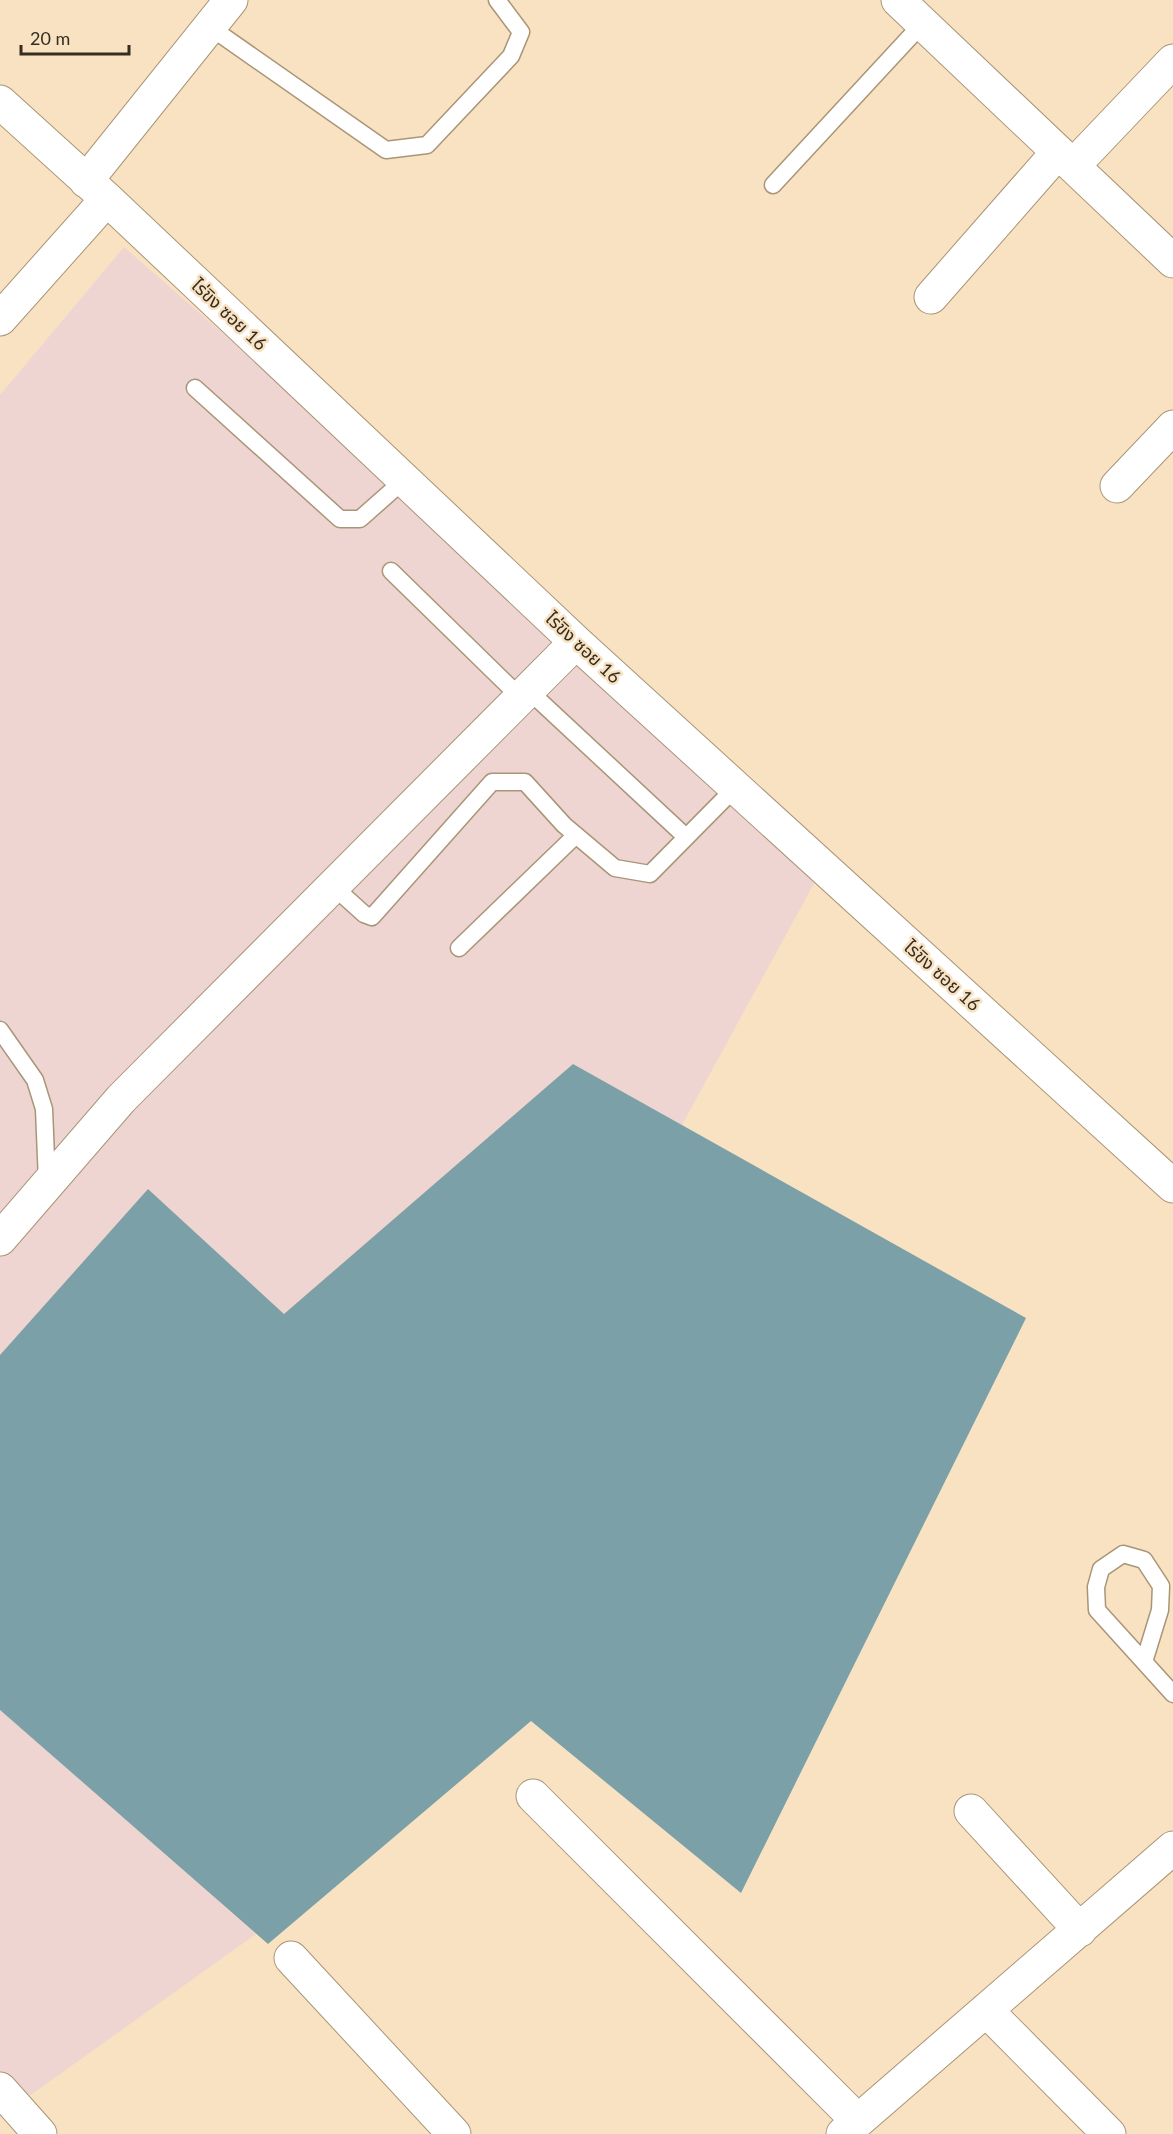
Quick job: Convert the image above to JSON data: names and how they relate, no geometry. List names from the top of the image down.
{
  "streets": {
    "street": ["ไร่ขิง ซอย 16"]
  },
  "scale_bar": "20 m"
}
